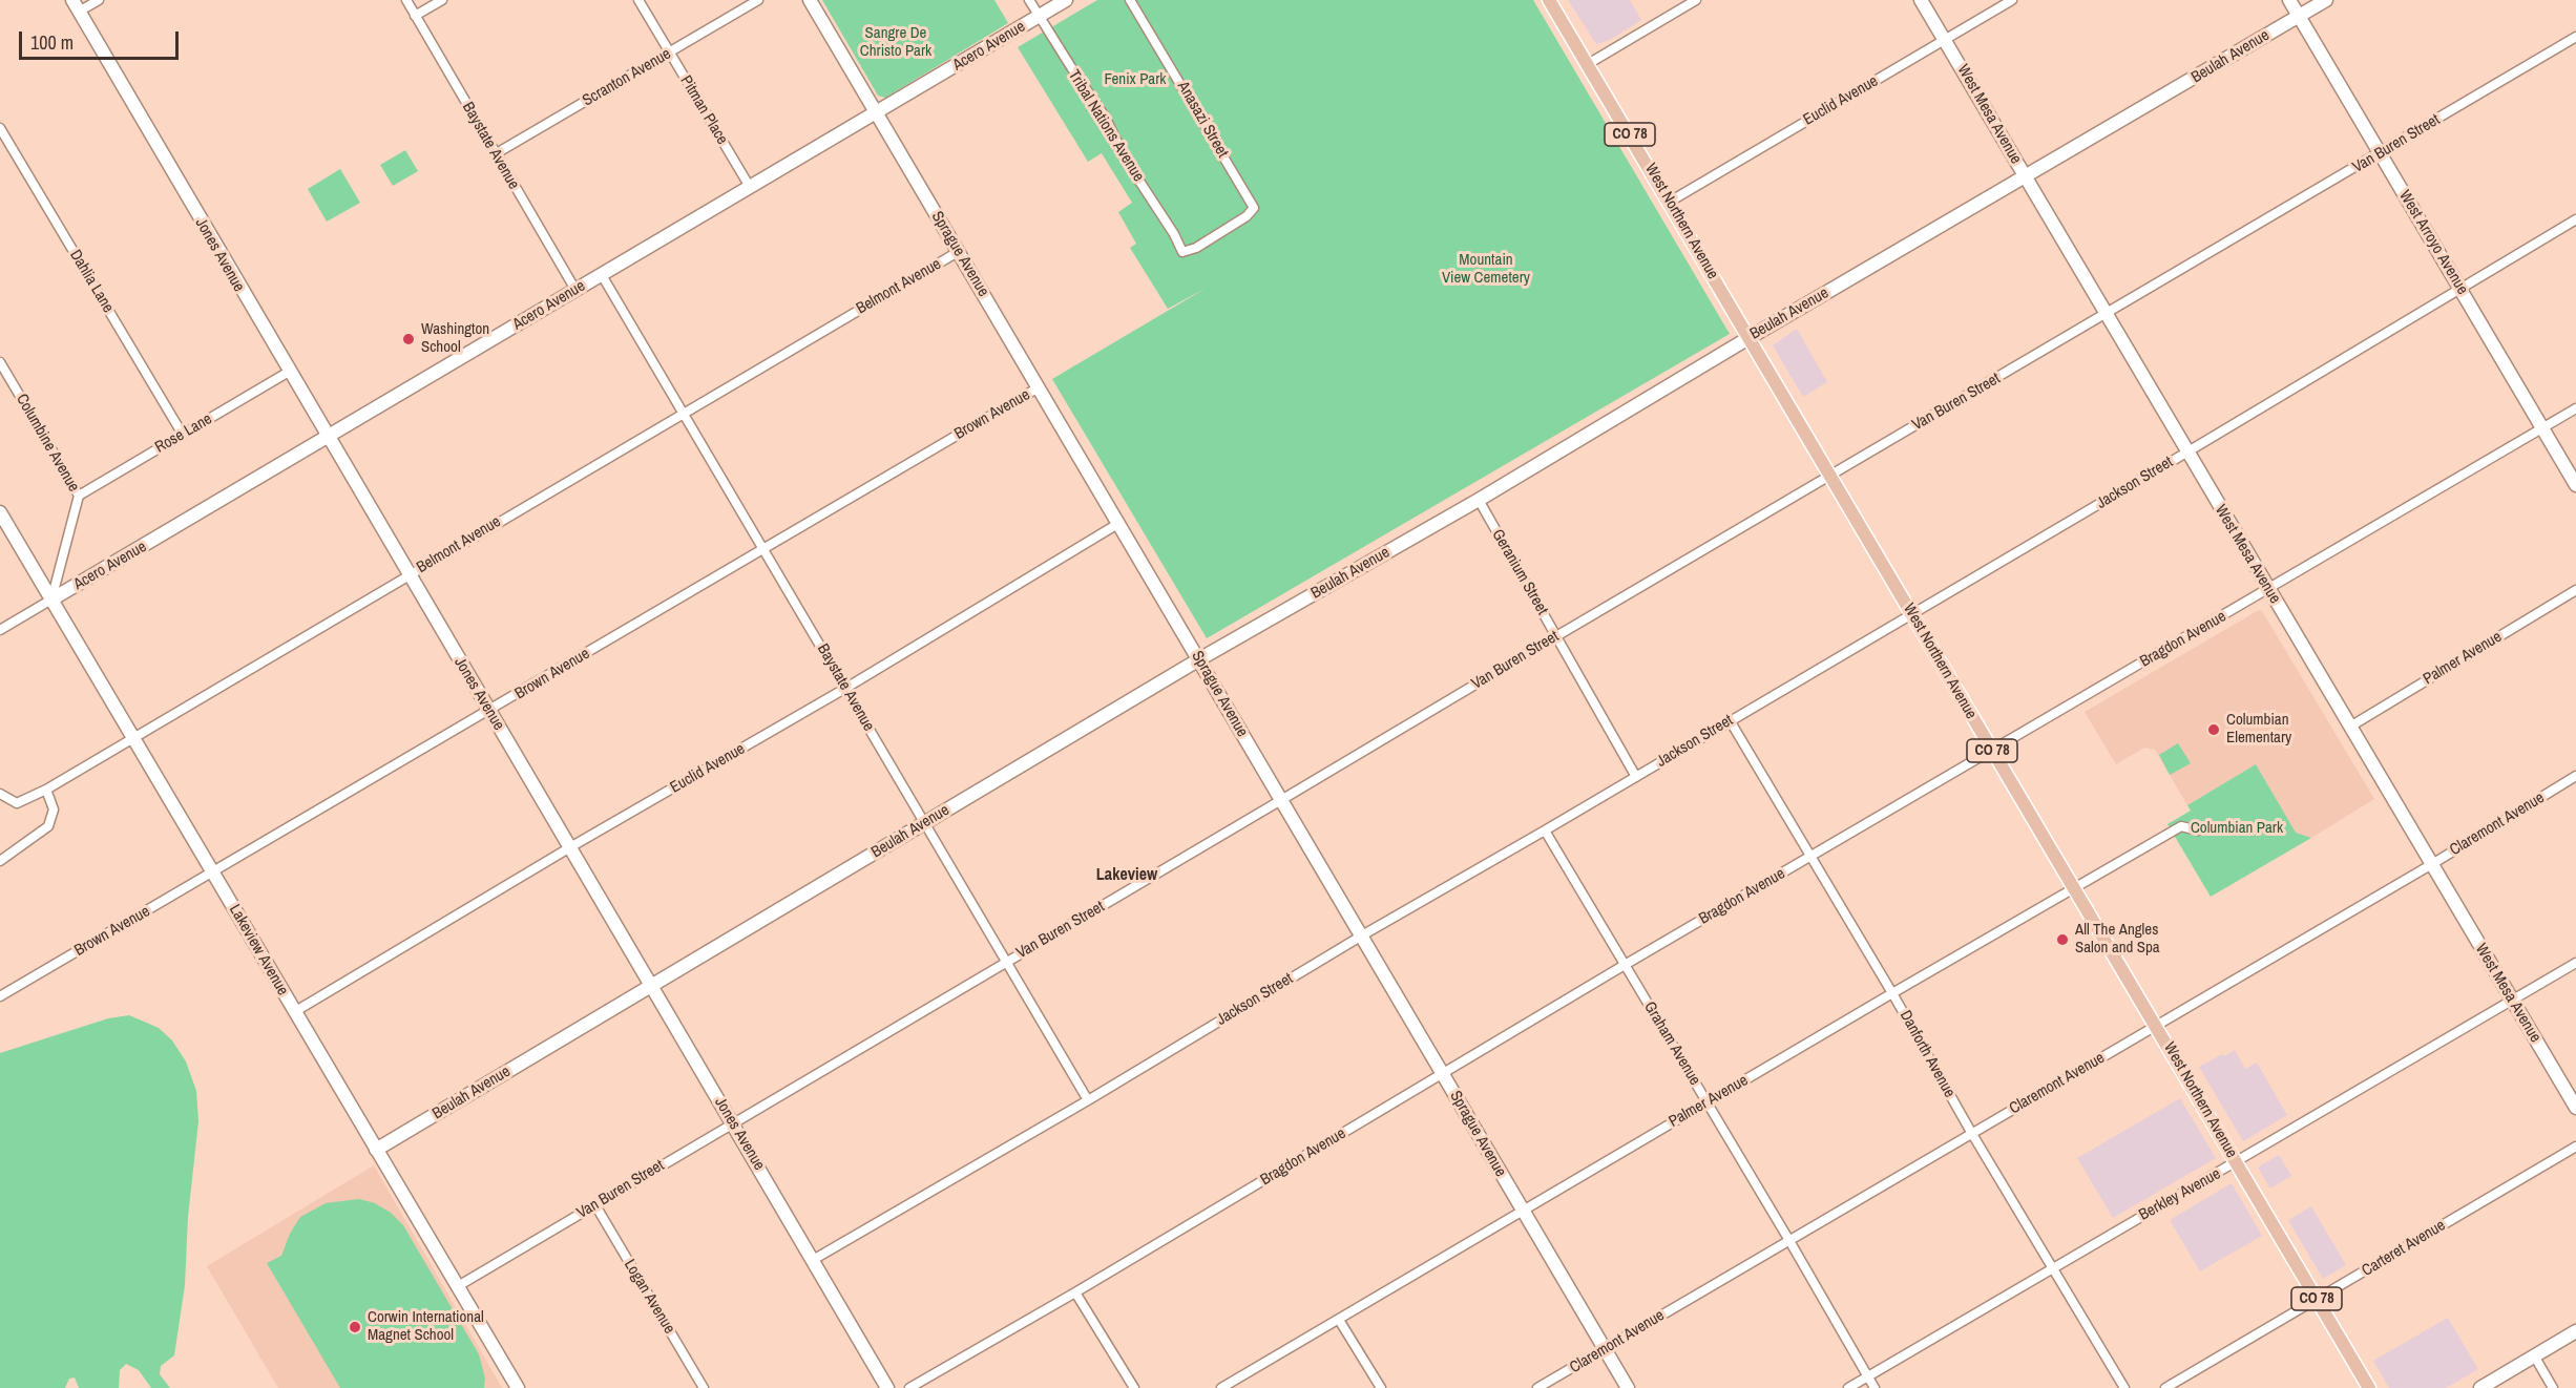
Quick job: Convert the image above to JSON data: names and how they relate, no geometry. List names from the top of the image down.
{
  "streets": {
    "main road": ["CO 78", "West Northern Avenue"],
    "street": [
      "Acero Avenue",
      "Beulah Avenue",
      "Scranton Avenue",
      "Euclid Avenue",
      "Pitman Place",
      "West Mesa Avenue",
      "Anasazi Street",
      "Tribal Nations Avenue",
      "Van Buren Street",
      "Baystate Avenue",
      "West Arroyo Avenue",
      "Sprague Avenue",
      "Jones Avenue",
      "Dahlia Lane",
      "Belmont Avenue",
      "Brown Avenue",
      "Rose Lane",
      "Columbine Avenue",
      "Jackson Street",
      "Geranium Street",
      "Bragdon Avenue",
      "Palmer Avenue",
      "Claremont Avenue",
      "Lakeview Avenue",
      "Graham Avenue",
      "Danforth Avenue",
      "Berkley Avenue",
      "Carteret Avenue",
      "Logan Avenue"
    ]
  },
  "crossings": [
    ["Acero Avenue", "Pitman Place"],
    ["Acero Avenue", "Tribal Nations Avenue"],
    ["Acero Avenue", "Baystate Avenue"],
    ["Acero Avenue", "Sprague Avenue"],
    ["Acero Avenue", "Jones Avenue"],
    ["Acero Avenue", "Columbine Avenue"],
    ["Acero Avenue", "Lakeview Avenue"],
    ["Beulah Avenue", "West Mesa Avenue"],
    ["Beulah Avenue", "Baystate Avenue"],
    ["Beulah Avenue", "West Northern Avenue"],
    ["Beulah Avenue", "West Arroyo Avenue"],
    ["Beulah Avenue", "Sprague Avenue"],
    ["Beulah Avenue", "Jones Avenue"],
    ["Beulah Avenue", "Geranium Street"],
    ["Beulah Avenue", "Lakeview Avenue"],
    ["Scranton Avenue", "Pitman Place"],
    ["Scranton Avenue", "Baystate Avenue"],
    ["Euclid Avenue", "West Mesa Avenue"],
    ["Euclid Avenue", "Baystate Avenue"],
    ["Euclid Avenue", "West Northern Avenue"],
    ["Euclid Avenue", "Sprague Avenue"],
    ["Euclid Avenue", "Jones Avenue"],
    ["Euclid Avenue", "Lakeview Avenue"],
    ["West Mesa Avenue", "Van Buren Street"],
    ["West Mesa Avenue", "Jackson Street"],
    ["West Mesa Avenue", "Bragdon Avenue"],
    ["West Mesa Avenue", "Palmer Avenue"],
    ["West Mesa Avenue", "Claremont Avenue"],
    ["West Mesa Avenue", "Berkley Avenue"],
    ["Anasazi Street", "Tribal Nations Avenue"],
    ["Van Buren Street", "Baystate Avenue"],
    ["Van Buren Street", "West Northern Avenue"],
    ["Van Buren Street", "West Arroyo Avenue"],
    ["Van Buren Street", "Sprague Avenue"],
    ["Van Buren Street", "Jones Avenue"],
    ["Van Buren Street", "Geranium Street"],
    ["Van Buren Street", "Lakeview Avenue"],
    ["Van Buren Street", "Logan Avenue"],
    ["Baystate Avenue", "Belmont Avenue"],
    ["Baystate Avenue", "Brown Avenue"],
    ["Baystate Avenue", "Jackson Street"],
    ["West Northern Avenue", "Jackson Street"],
    ["West Northern Avenue", "Bragdon Avenue"],
    ["West Northern Avenue", "Palmer Avenue"],
    ["West Northern Avenue", "Claremont Avenue"],
    ["West Northern Avenue", "Berkley Avenue"],
    ["West Northern Avenue", "Carteret Avenue"],
    ["West Arroyo Avenue", "Jackson Street"],
    ["West Arroyo Avenue", "Bragdon Avenue"],
    ["Sprague Avenue", "Belmont Avenue"],
    ["Sprague Avenue", "Brown Avenue"],
    ["Sprague Avenue", "Jackson Street"],
    ["Sprague Avenue", "Bragdon Avenue"],
    ["Sprague Avenue", "Palmer Avenue"],
    ["Sprague Avenue", "Claremont Avenue"],
    ["Jones Avenue", "Belmont Avenue"],
    ["Jones Avenue", "Brown Avenue"],
    ["Jones Avenue", "Rose Lane"],
    ["Jones Avenue", "Jackson Street"],
    ["Dahlia Lane", "Rose Lane"],
    ["Belmont Avenue", "Lakeview Avenue"],
    ["Brown Avenue", "Lakeview Avenue"],
    ["Rose Lane", "Columbine Avenue"],
    ["Columbine Avenue", "Lakeview Avenue"],
    ["Jackson Street", "Geranium Street"],
    ["Jackson Street", "Graham Avenue"],
    ["Jackson Street", "Danforth Avenue"],
    ["Bragdon Avenue", "Graham Avenue"],
    ["Bragdon Avenue", "Danforth Avenue"],
    ["Palmer Avenue", "Graham Avenue"],
    ["Palmer Avenue", "Danforth Avenue"],
    ["Claremont Avenue", "Graham Avenue"],
    ["Claremont Avenue", "Danforth Avenue"],
    ["Graham Avenue", "Berkley Avenue"],
    ["Danforth Avenue", "Berkley Avenue"]
  ],
  "districts": ["Lakeview"],
  "parks": [
    "Sangre De Christo Park",
    "Fenix Park",
    "Mountain View Cemetery",
    "Columbian Park"
  ],
  "places": [
    "Washington School",
    "Columbian Elementary",
    "All The Angles Salon and Spa",
    "Corwin International Magnet School"
  ],
  "scale_bar": "100 m"
}
